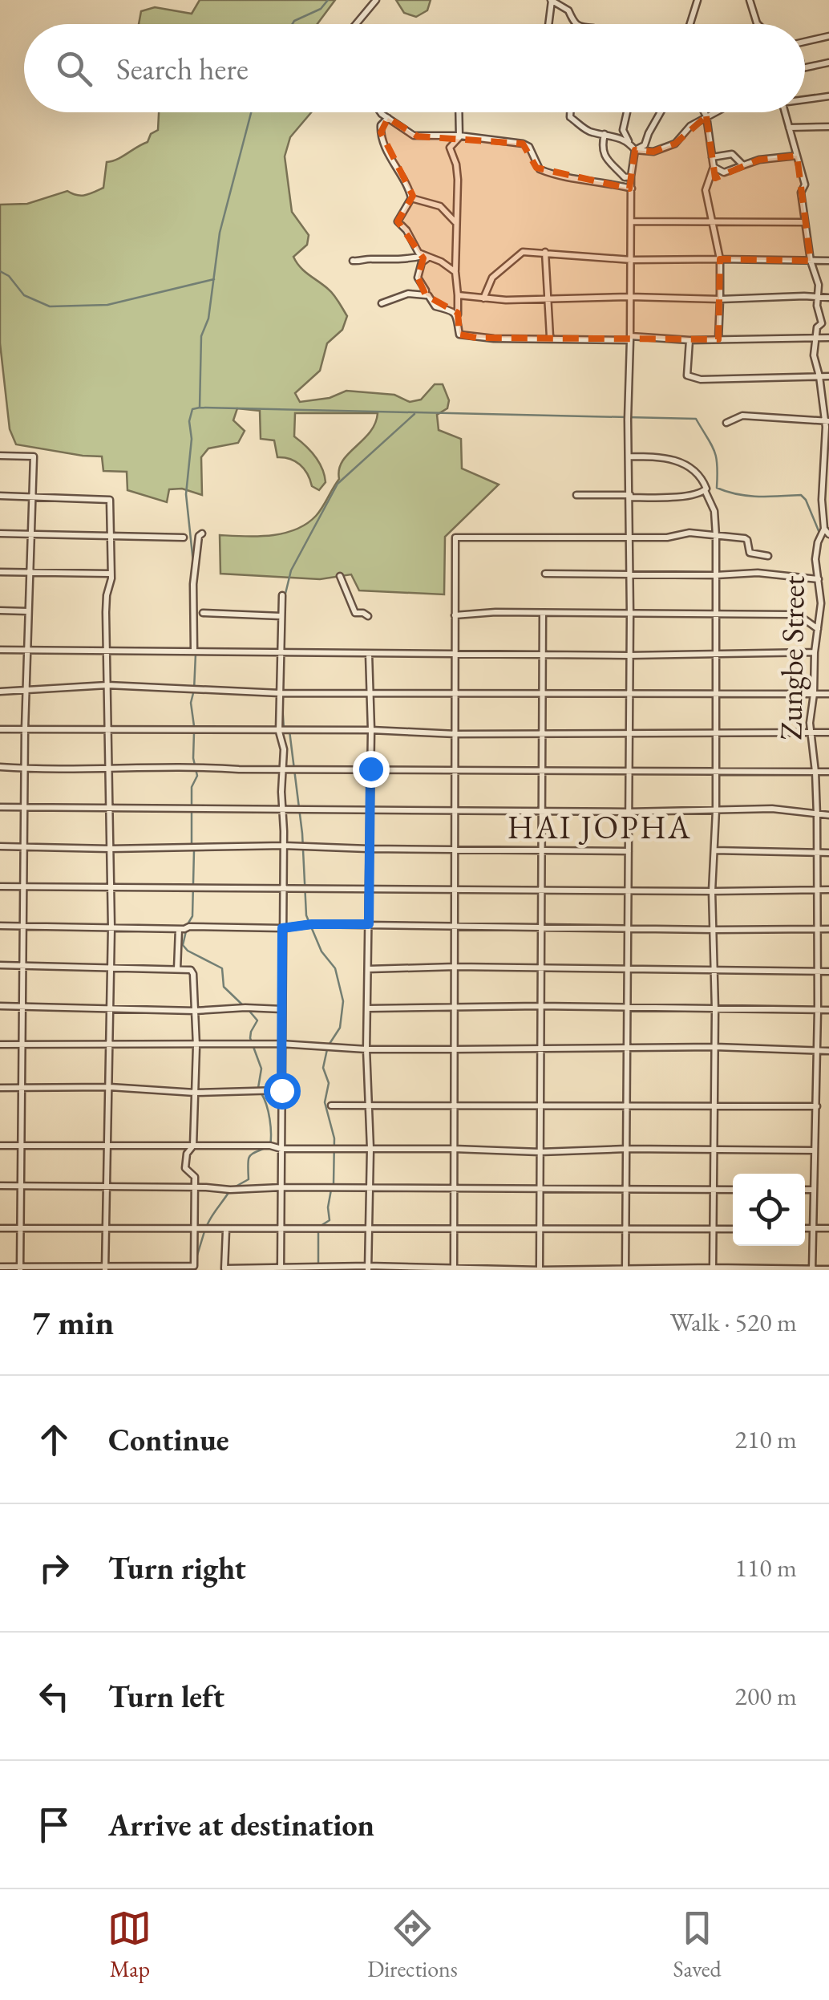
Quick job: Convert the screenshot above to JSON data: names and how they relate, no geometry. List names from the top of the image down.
{
  "streets": {
    "street": ["Zungbe Street"]
  },
  "districts": ["HAI JOPHA"],
  "page": {
    "search": "Search here",
    "heading": ["7 min", "Walk · 520 m"],
    "list": [
      ["Continue", "210 m"],
      ["Turn right", "110 m"],
      ["Turn left", "200 m"],
      "Arrive at destination"
    ],
    "nav": ["Map", "Directions", "Saved"]
  }
}
